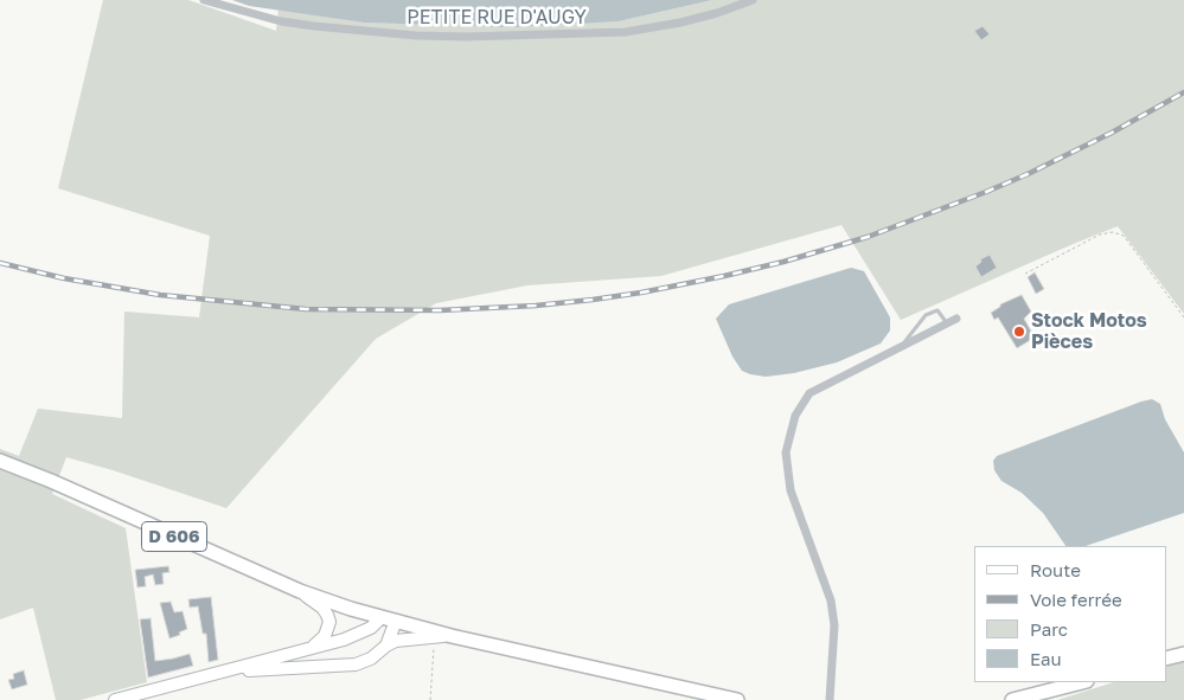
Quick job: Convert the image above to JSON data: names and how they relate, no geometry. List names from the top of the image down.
{
  "streets": {
    "main road": ["D 606"],
    "street": ["PETITE RUE D'AUGY"]
  },
  "places": ["Stock Motos Pièces"],
  "legend": [
    "Route",
    "Voie ferrée",
    "Parc",
    "Eau"
  ]
}
